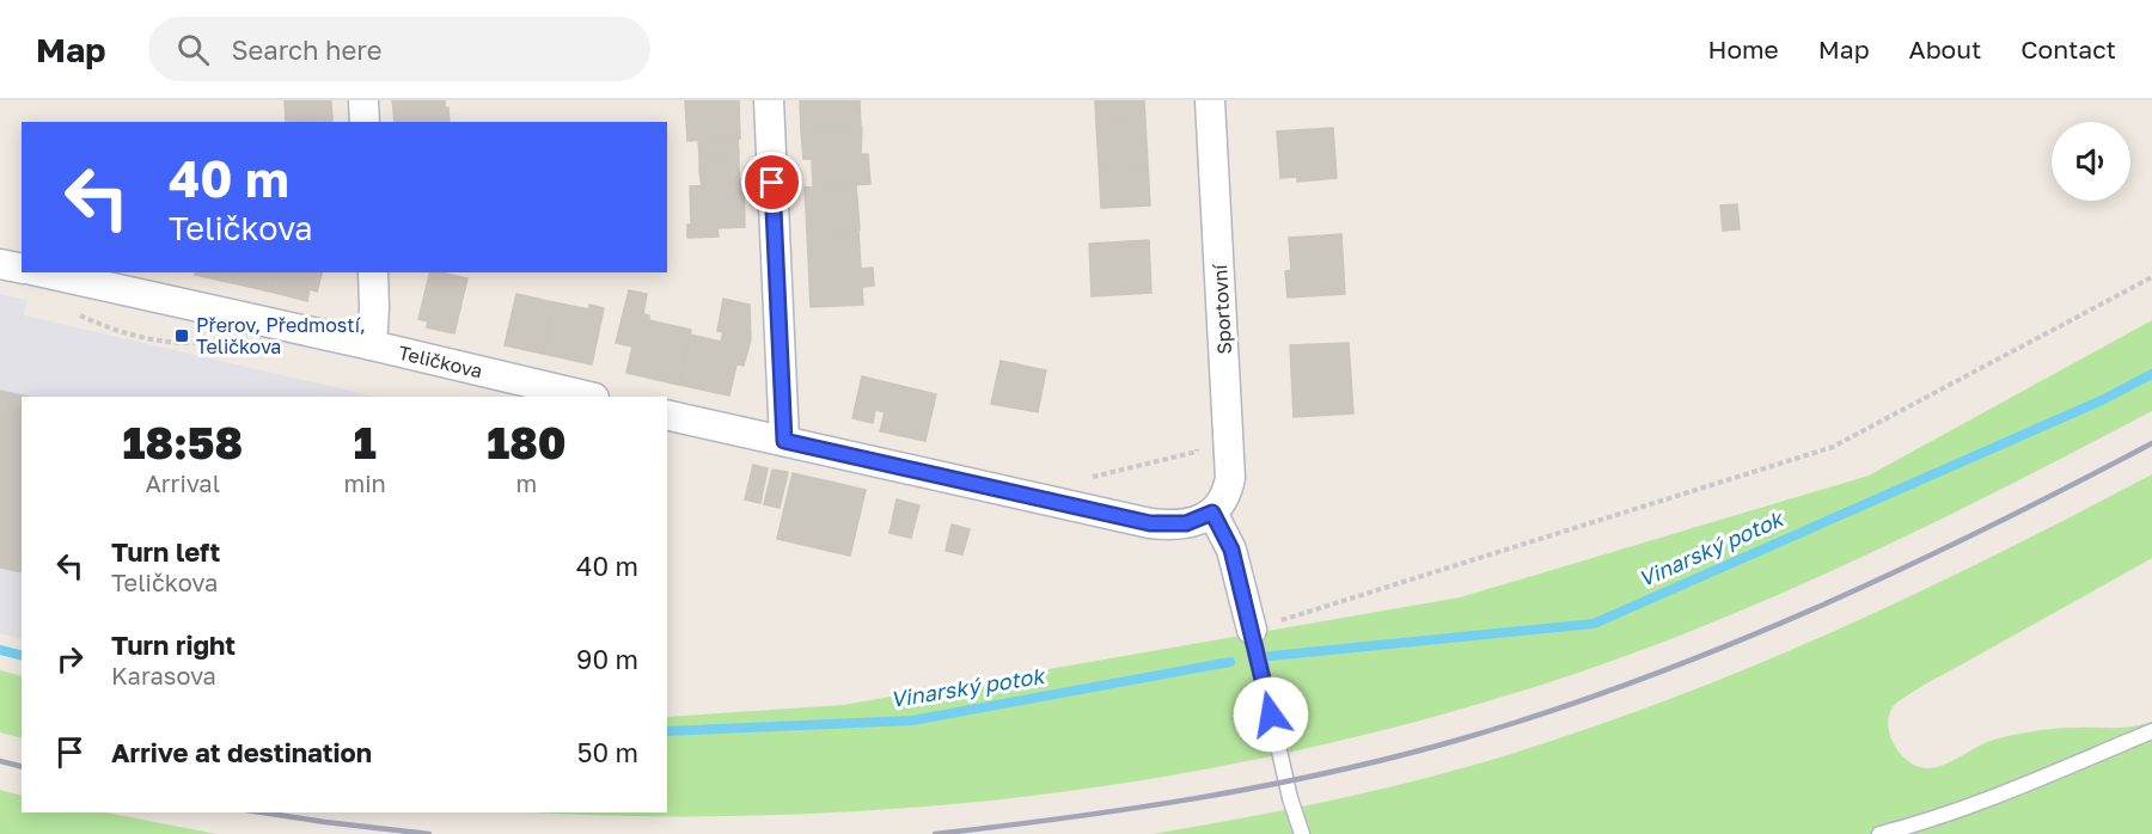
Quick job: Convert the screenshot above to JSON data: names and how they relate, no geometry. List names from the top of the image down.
{
  "streets": {
    "street": ["Sportovní", "Teličkova"]
  },
  "water": ["Vinarský potok"],
  "places": {
    "transit": ["Přerov, Předmostí, Teličkova"]
  },
  "page": {
    "header": "Map",
    "search": "Search here",
    "nav": [
      "Home",
      "Map",
      "About",
      "Contact"
    ],
    "turn": ["40 m", "Teličkova"],
    "eta": [
      "18:58",
      "Arrival",
      "1",
      "min",
      "180",
      "m"
    ],
    "list": [
      {
        "name": "Turn left",
        "note": "Teličkova",
        "value": "40 m"
      },
      {
        "name": "Turn right",
        "note": "Karasova",
        "value": "90 m"
      },
      {
        "name": "Arrive at destination",
        "value": "50 m"
      }
    ]
  }
}
